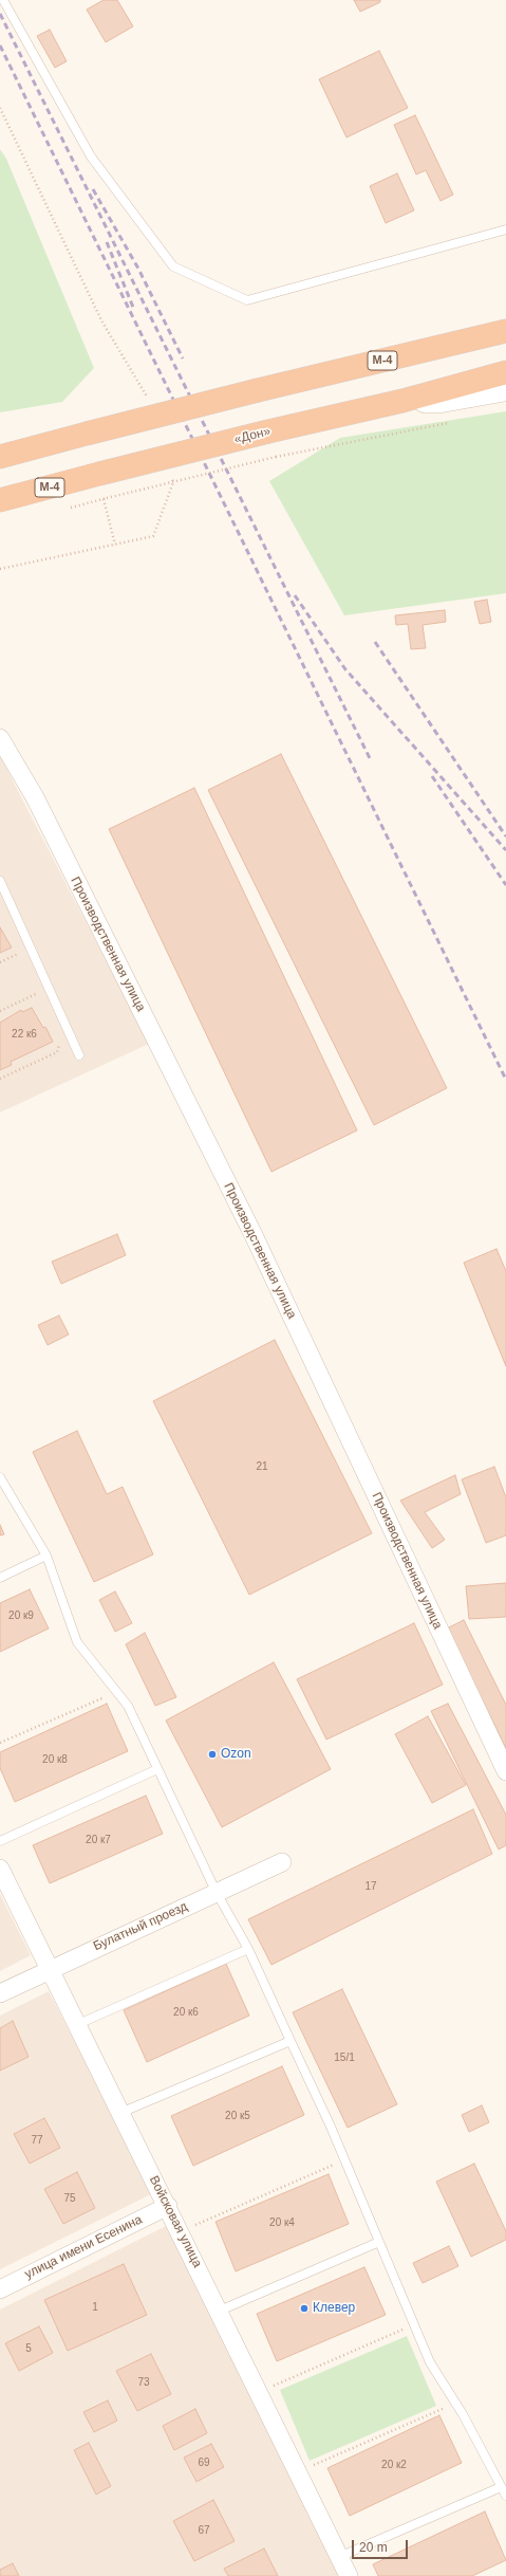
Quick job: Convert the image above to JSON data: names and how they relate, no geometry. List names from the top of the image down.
{
  "streets": {
    "highway": ["М-4", "«Дон»"],
    "street": [
      "Производственная улица",
      "Булатный проезд",
      "Войсковая улица",
      "улица имени Есенина"
    ]
  },
  "crossings": [
    ["Булатный проезд", "Войсковая улица"],
    ["Войсковая улица", "улица имени Есенина"]
  ],
  "places": ["Ozon", "Клевер"],
  "house_numbers": [
    "22 к6",
    "21",
    "20 к9",
    "20 к8",
    "20 к7",
    "17",
    "20 к6",
    "15/1",
    "20 к5",
    "77",
    "75",
    "20 к4",
    "1",
    "5",
    "73",
    "69",
    "20 к2",
    "67"
  ],
  "scale_bar": "20 m"
}
